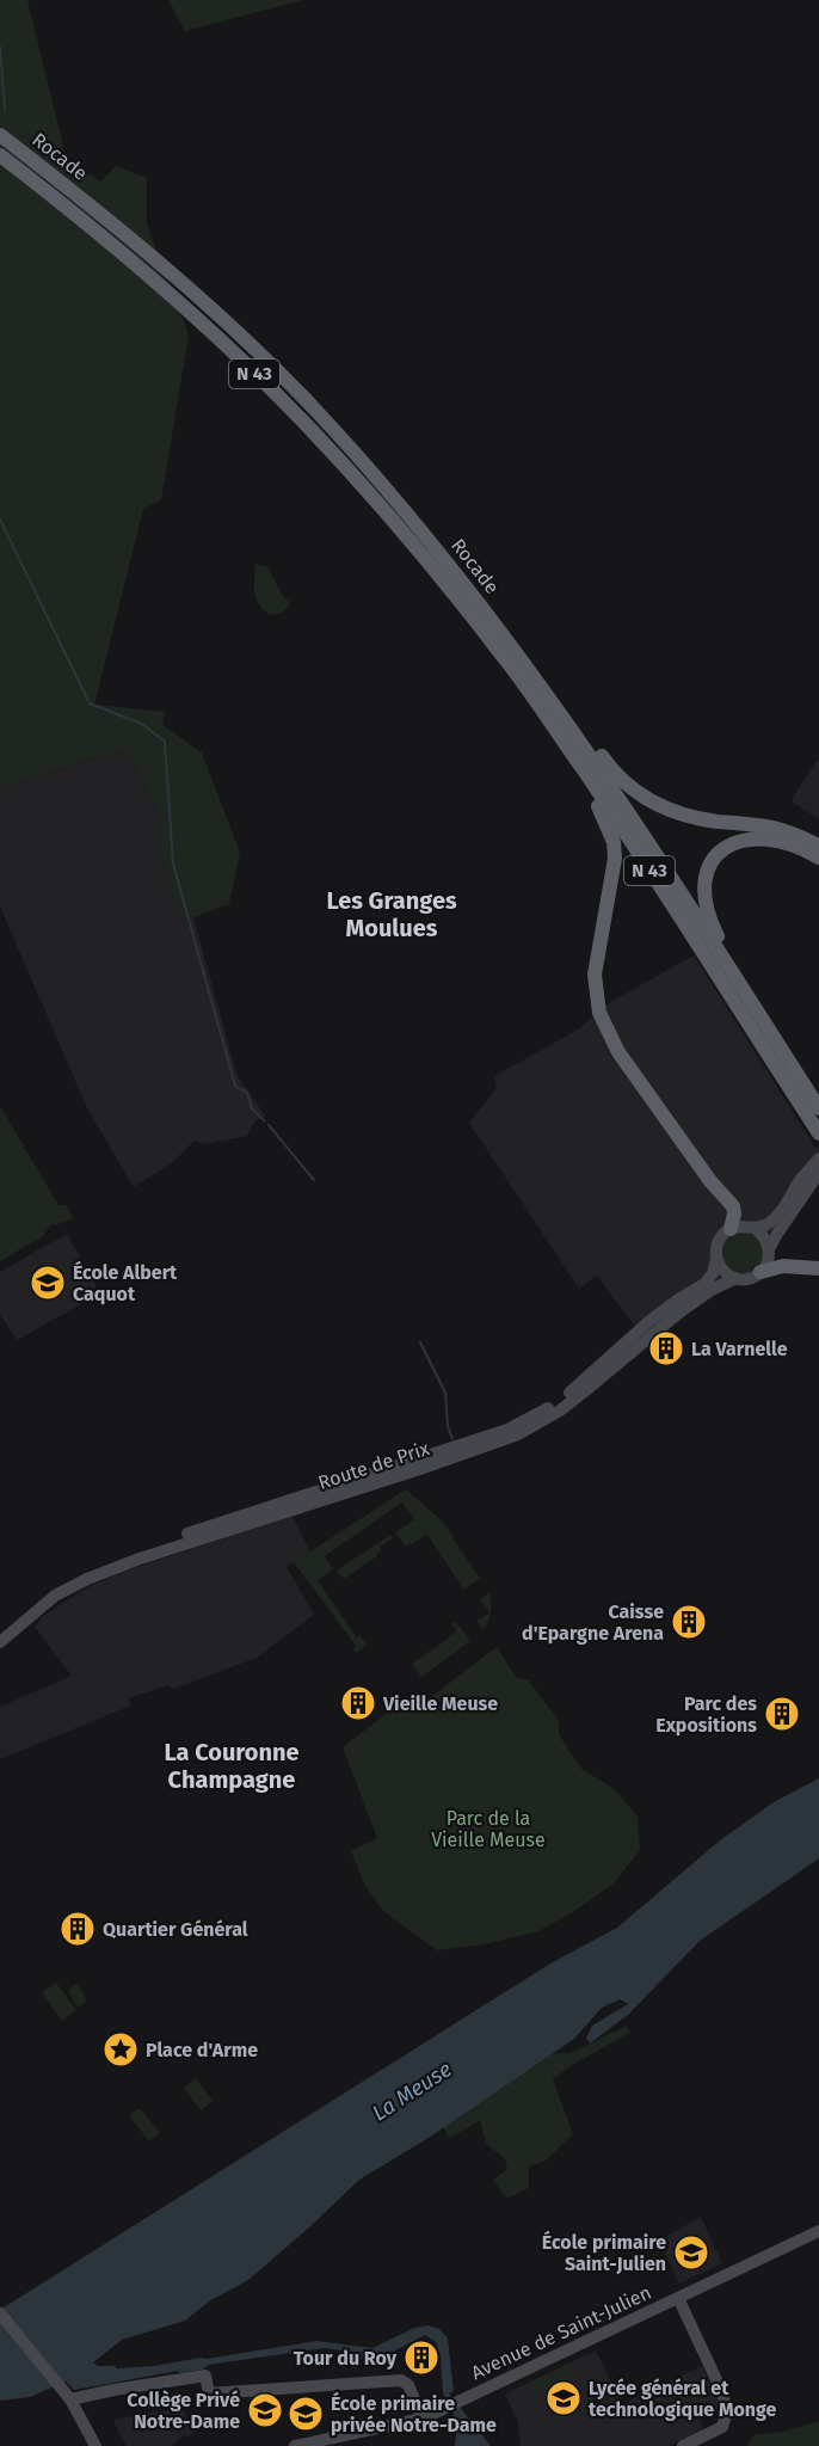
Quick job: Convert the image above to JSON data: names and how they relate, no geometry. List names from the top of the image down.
{
  "streets": {
    "highway": ["Rocade", "N 43"],
    "main road": ["Route de Prix", "Avenue de Saint-Julien"]
  },
  "districts": ["Les Granges Moulues", "La Couronne Champagne"],
  "water": ["La Meuse"],
  "parks": ["Parc de la Vieille Meuse"],
  "places": {
    "school or university": [
      "École Albert Caquot",
      "École primaire Saint-Julien",
      "Lycée général et technologique Monge",
      "Collège Privé Notre-Dame",
      "École primaire privée Notre-Dame"
    ],
    "building": [
      "La Varnelle",
      "Caisse d'Epargne Arena",
      "Vieille Meuse",
      "Parc des Expositions",
      "Quartier Général",
      "Tour du Roy"
    ],
    "place": ["Place d'Arme"]
  }
}
